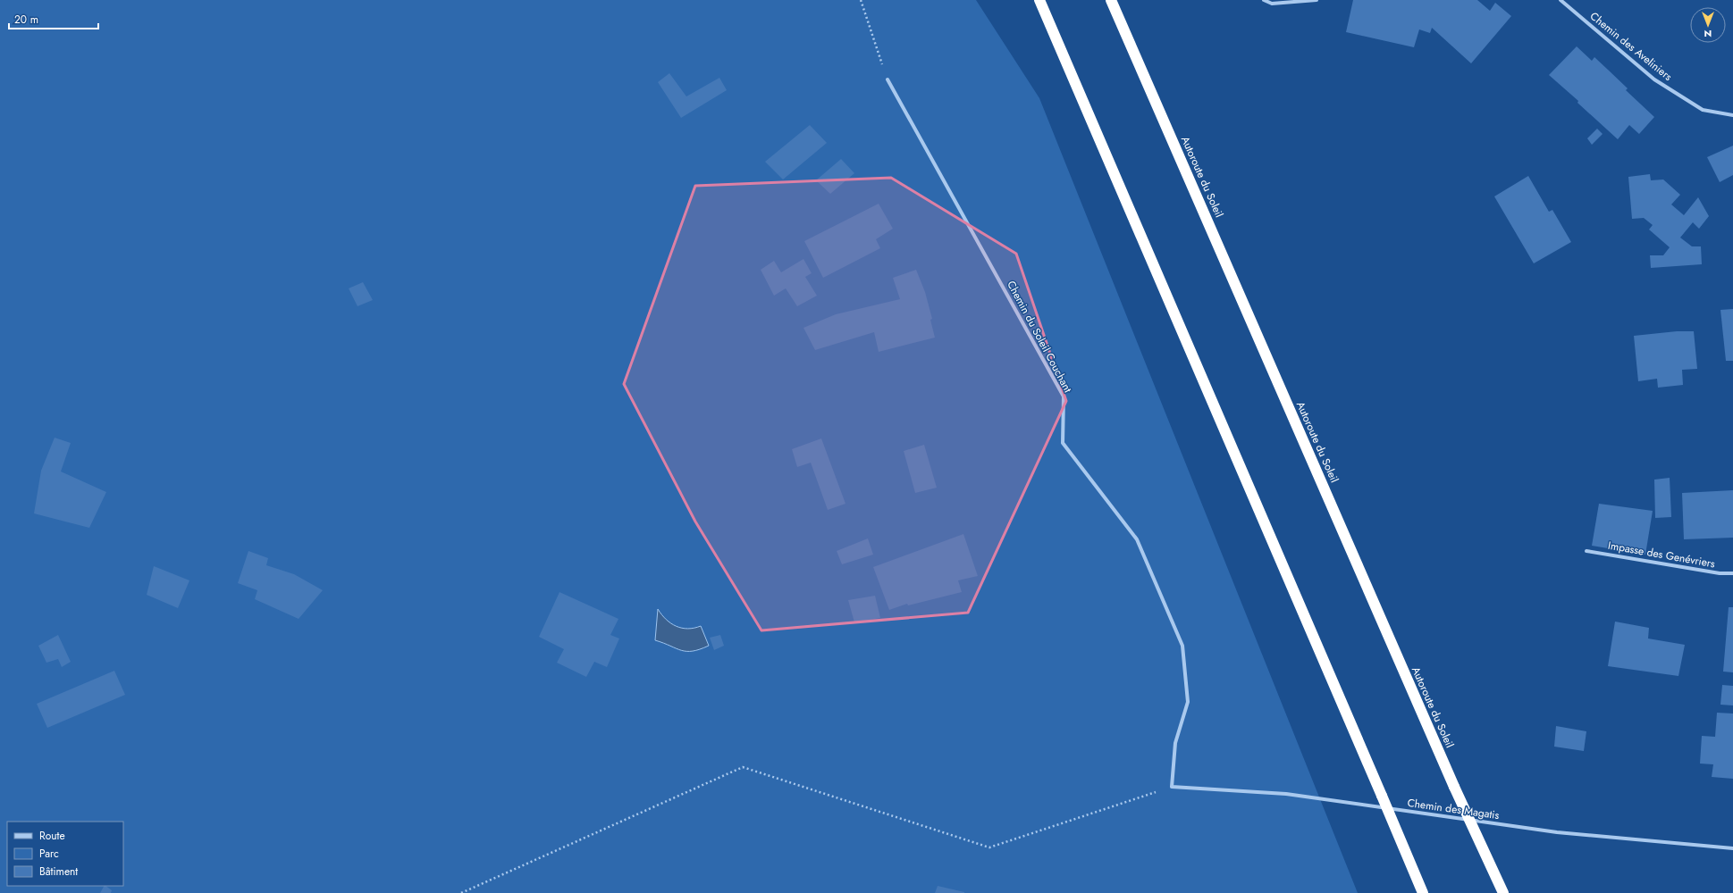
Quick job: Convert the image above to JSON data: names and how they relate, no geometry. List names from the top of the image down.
{
  "streets": {
    "highway": ["Autoroute du Soleil"],
    "street": [
      "Chemin des Aveliniers",
      "Chemin du Soleil Couchant",
      "Impasse des Genévriers",
      "Chemin des Magatis"
    ]
  },
  "crossings": [
    ["Chemin du Soleil Couchant", "Chemin des Magatis"]
  ],
  "legend": ["Route", "Parc", "Bâtiment"],
  "scale_bar": "20 m",
  "north": "bottom"
}
